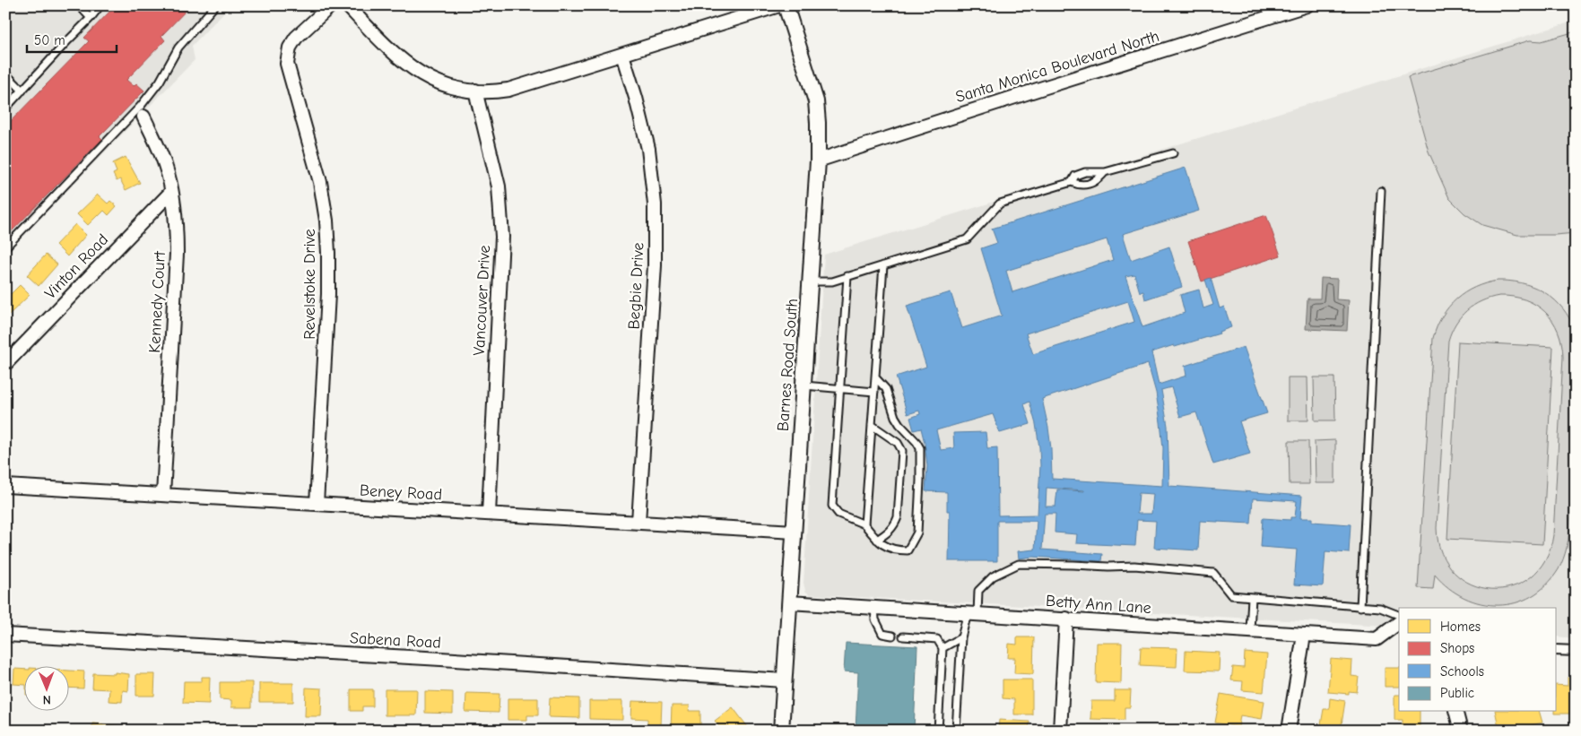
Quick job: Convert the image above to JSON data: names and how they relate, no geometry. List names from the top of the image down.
{
  "streets": {
    "street": [
      "Santa Monica Boulevard North",
      "Vinton Road",
      "Revelstoke Drive",
      "Begbie Drive",
      "Vancouver Drive",
      "Kennedy Court",
      "Barnes Road South",
      "Beney Road",
      "Betty Ann Lane",
      "Sabena Road"
    ]
  },
  "crossings": [
    ["Santa Monica Boulevard North", "Barnes Road South"],
    ["Vinton Road", "Kennedy Court"],
    ["Revelstoke Drive", "Beney Road"],
    ["Begbie Drive", "Beney Road"],
    ["Vancouver Drive", "Beney Road"],
    ["Kennedy Court", "Beney Road"],
    ["Barnes Road South", "Beney Road"],
    ["Barnes Road South", "Betty Ann Lane"],
    ["Barnes Road South", "Sabena Road"]
  ],
  "legend": [
    "Homes",
    "Shops",
    "Schools",
    "Public"
  ],
  "scale_bar": "50 m",
  "north": "bottom"
}
